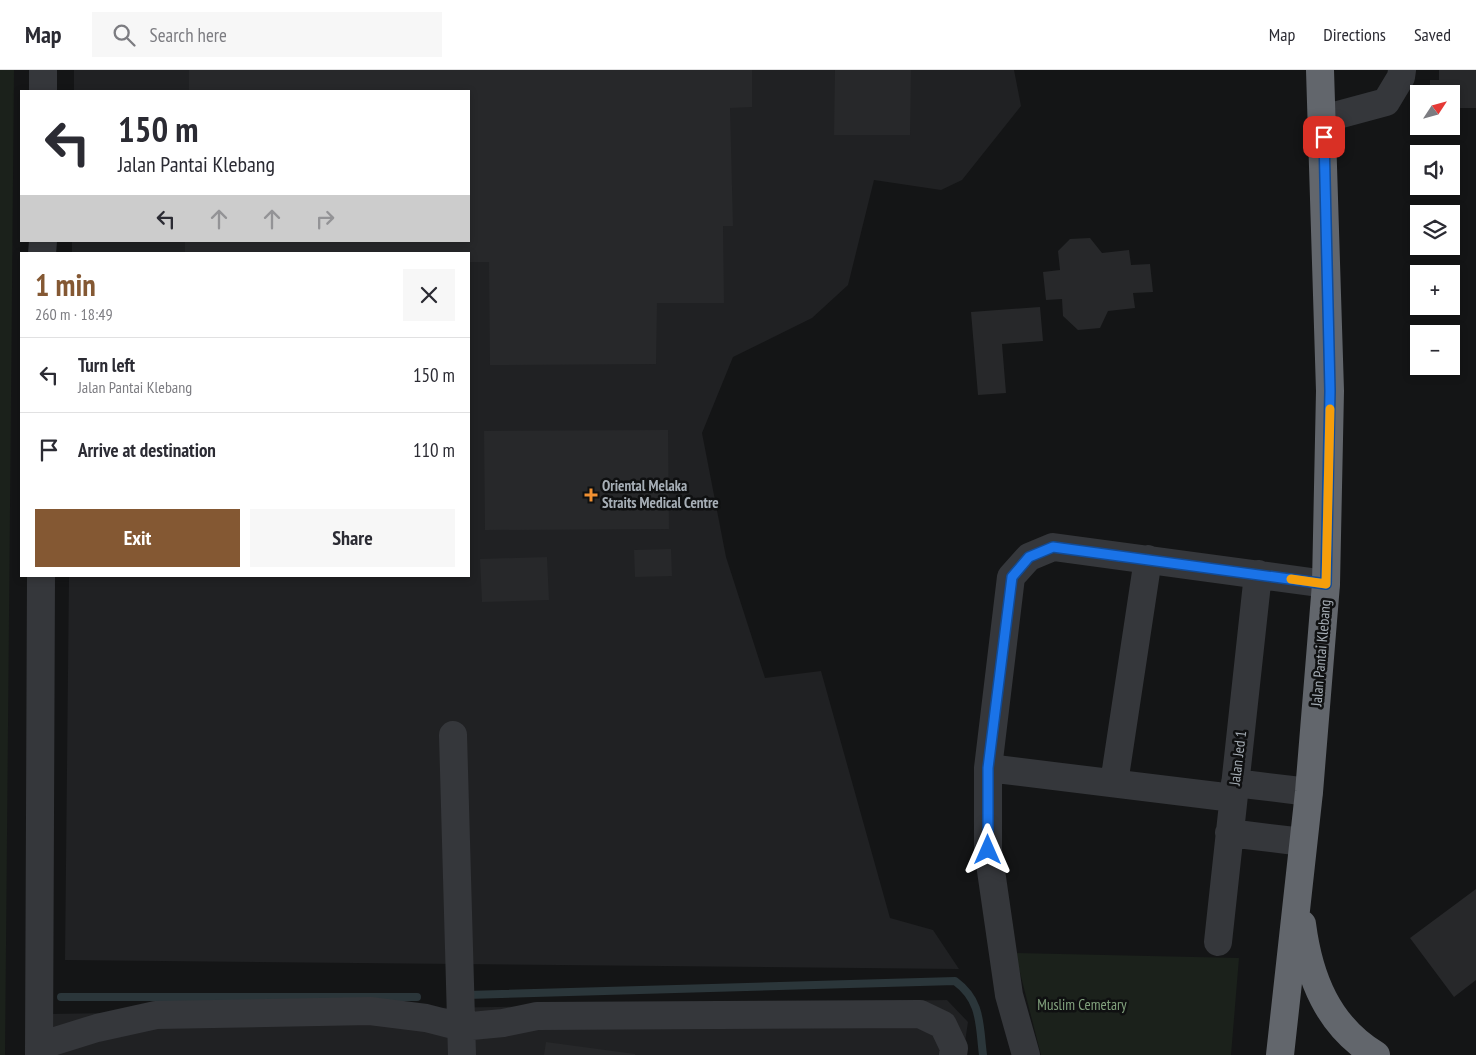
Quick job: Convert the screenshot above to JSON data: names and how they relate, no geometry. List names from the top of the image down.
{
  "streets": {
    "highway": ["Jalan Pantai Klebang"],
    "street": ["Jalan Jed 1"]
  },
  "parks": ["Muslim Cemetary"],
  "places": {
    "health": ["Oriental Melaka Straits Medical Centre"]
  },
  "north": "top right",
  "page": {
    "header": "Map",
    "search": "Search here",
    "nav": ["Map", "Directions", "Saved"],
    "map_buttons": ["+", "−"],
    "turn": ["150 m", "Jalan Pantai Klebang"],
    "heading": ["1 min", "260 m · 18:49"],
    "list": [
      {
        "name": "Turn left",
        "note": "Jalan Pantai Klebang",
        "value": "150 m"
      },
      {
        "name": "Arrive at destination",
        "value": "110 m"
      }
    ],
    "buttons": ["Exit", "Share"]
  }
}
